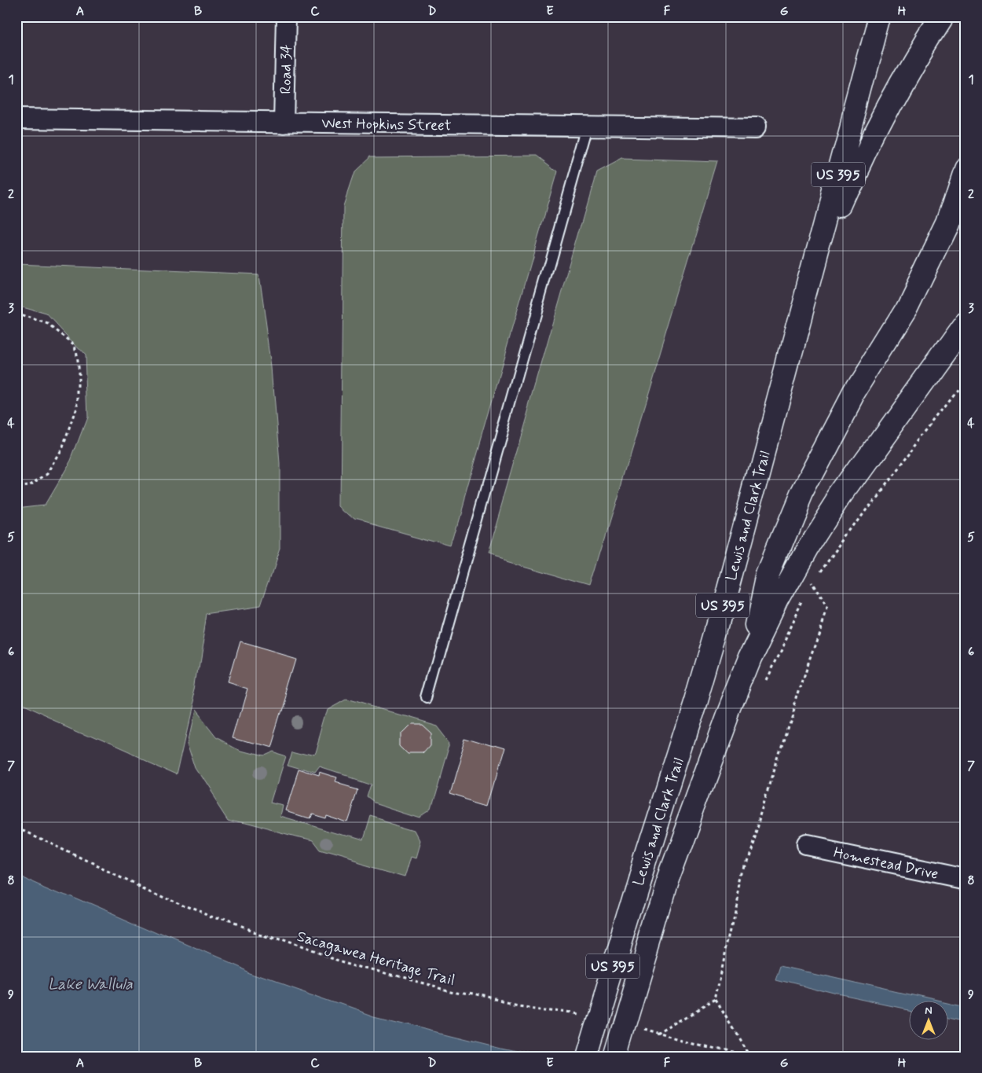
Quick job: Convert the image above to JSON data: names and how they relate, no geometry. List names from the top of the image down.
{
  "streets": {
    "highway": ["US 395", "Lewis and Clark Trail"],
    "street": ["Road 34", "West Hopkins Street", "Homestead Drive"],
    "path": ["Sacagawea Heritage Trail"]
  },
  "crossings": [
    ["Road 34", "West Hopkins Street"]
  ],
  "water": ["Lake Wallula"],
  "north": "top",
  "grid": {
    "columns": [
      "A",
      "B",
      "C",
      "D",
      "E",
      "F",
      "G",
      "H"
    ],
    "rows": [
      "1",
      "2",
      "3",
      "4",
      "5",
      "6",
      "7",
      "8",
      "9"
    ]
  }
}
